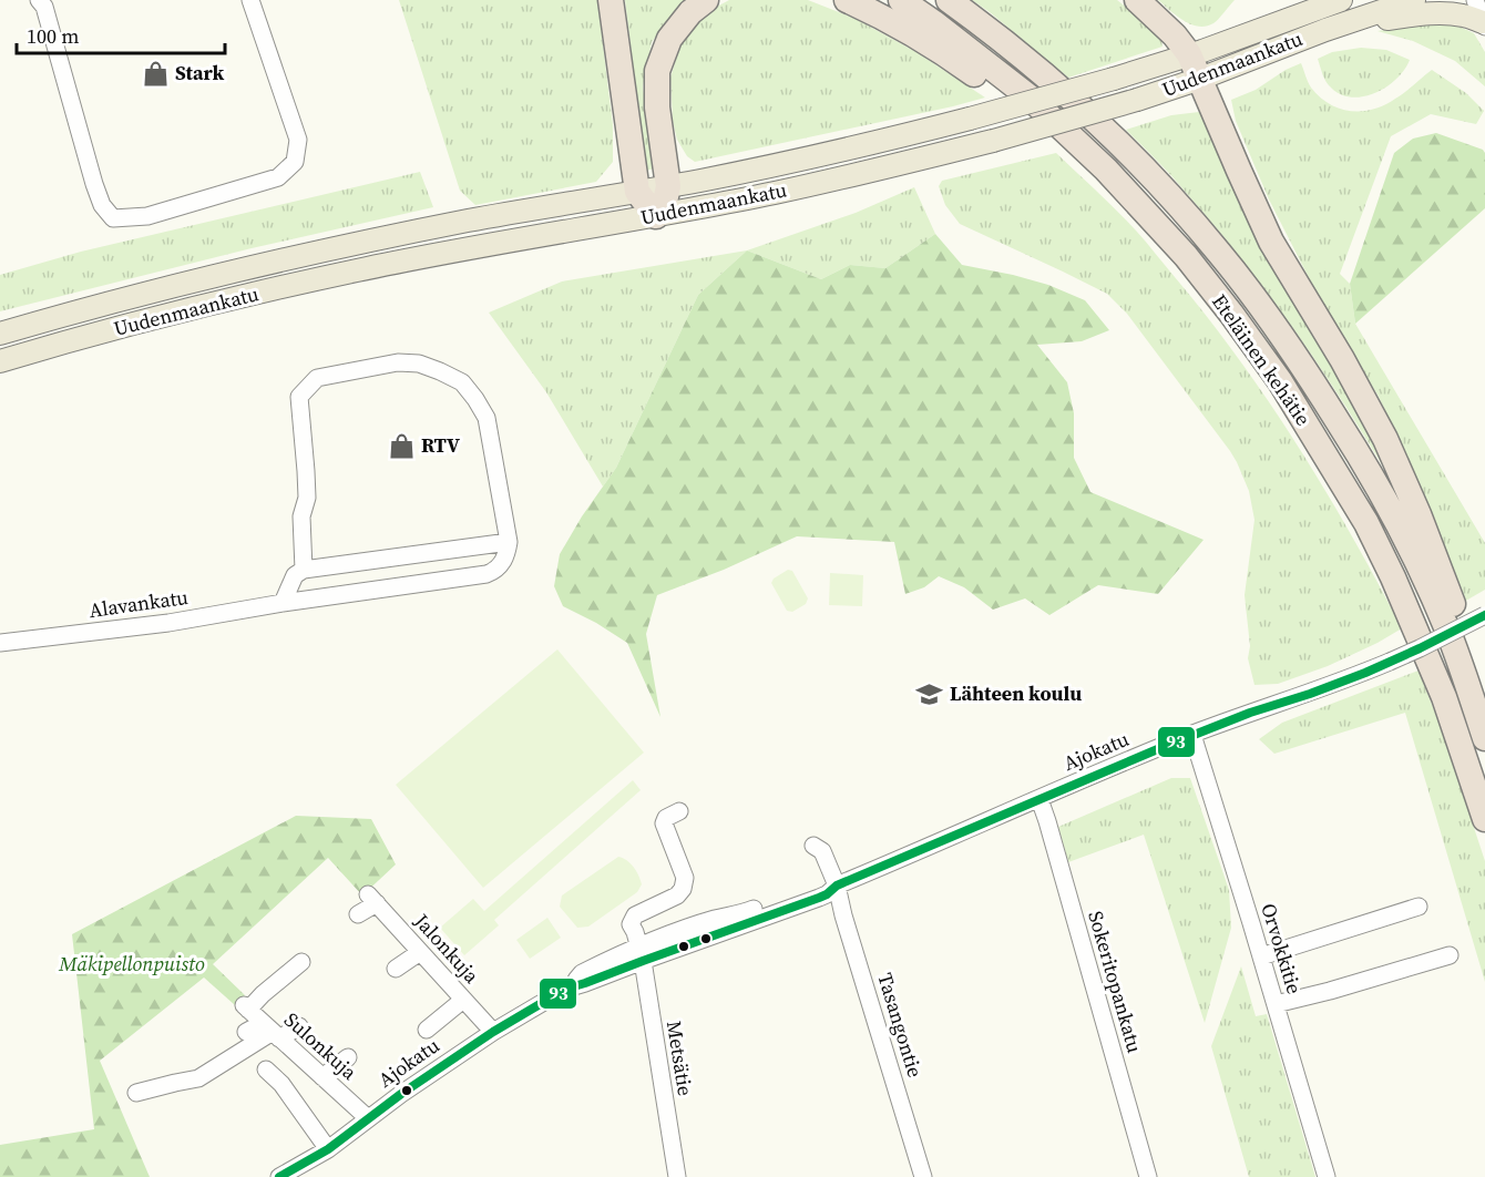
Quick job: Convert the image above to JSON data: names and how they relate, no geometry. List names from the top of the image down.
{
  "streets": {
    "highway": ["Eteläinen kehätie"],
    "main road": ["Uudenmaankatu"],
    "street": [
      "Alavankatu",
      "Ajokatu",
      "Jalonkuja",
      "Orvokkitie",
      "Sokeritopankatu",
      "Tasangontie",
      "Sulonkuja",
      "Metsätie"
    ]
  },
  "crossings": [
    ["Ajokatu", "Jalonkuja"],
    ["Ajokatu", "Orvokkitie"],
    ["Ajokatu", "Sokeritopankatu"],
    ["Ajokatu", "Tasangontie"],
    ["Ajokatu", "Sulonkuja"],
    ["Ajokatu", "Metsätie"]
  ],
  "parks": ["Mäkipellonpuisto"],
  "places": {
    "shop": ["Stark", "RTV"],
    "school or university": ["Lähteen koulu"]
  },
  "lines": ["transit line 93"],
  "scale_bar": "100 m"
}
